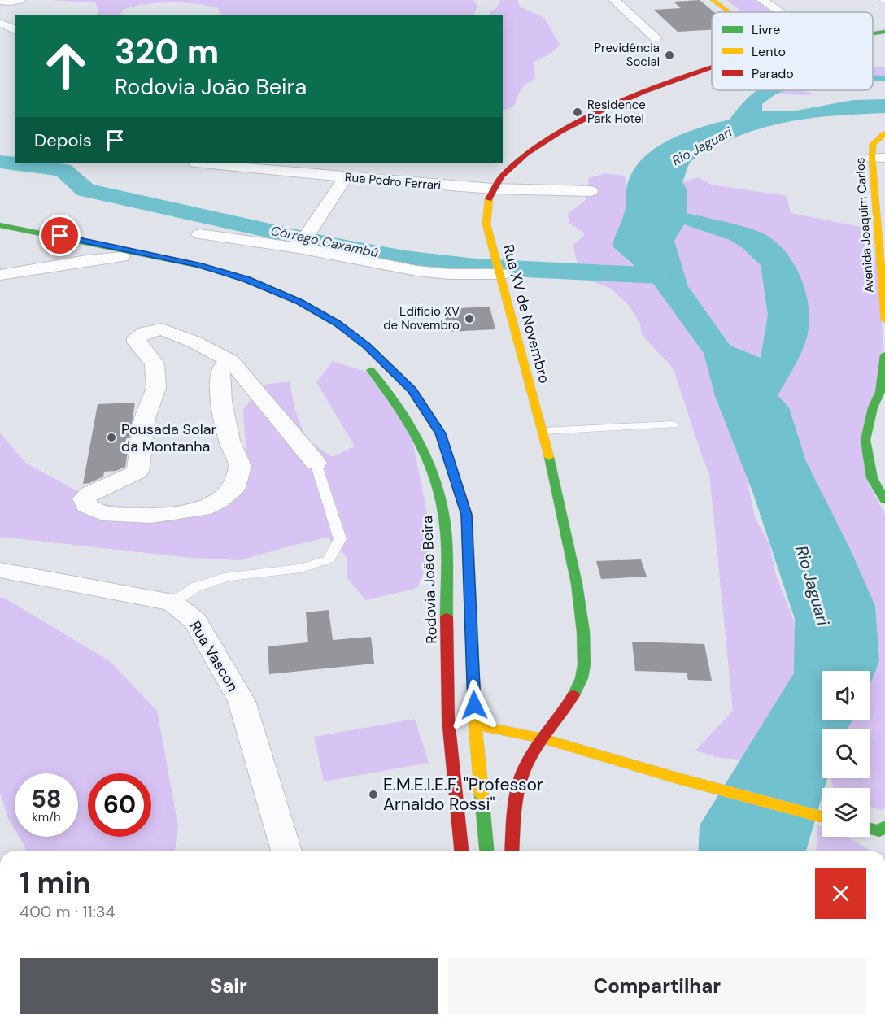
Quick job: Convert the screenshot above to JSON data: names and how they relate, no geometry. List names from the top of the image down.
{
  "streets": {
    "main road": ["Avenida Joaquim Carlos", "Rua XV de Novembro", "Rodovia João Beira"],
    "street": ["Rua Pedro Ferrari", "Rua Vascon"]
  },
  "crossings": [
    ["Rua Pedro Ferrari", "Rua XV de Novembro"]
  ],
  "water": ["Rio Jaguari", "Córrego Caxambú"],
  "places": [
    "Previdência Social",
    "Residence Park Hotel",
    "Edifício XV de Novembro",
    "Pousada Solar da Montanha",
    "E.M.E.I.E.F. \"Professor Arnaldo Rossi\""
  ],
  "legend": ["Livre", "Lento", "Parado"],
  "page": {
    "turn": ["320 m", "Rodovia João Beira"],
    "then": "Depois",
    "speed": "58 km/h",
    "limit": "60",
    "heading": ["1 min", "400 m · 11:34"],
    "buttons": ["Sair", "Compartilhar"]
  }
}
